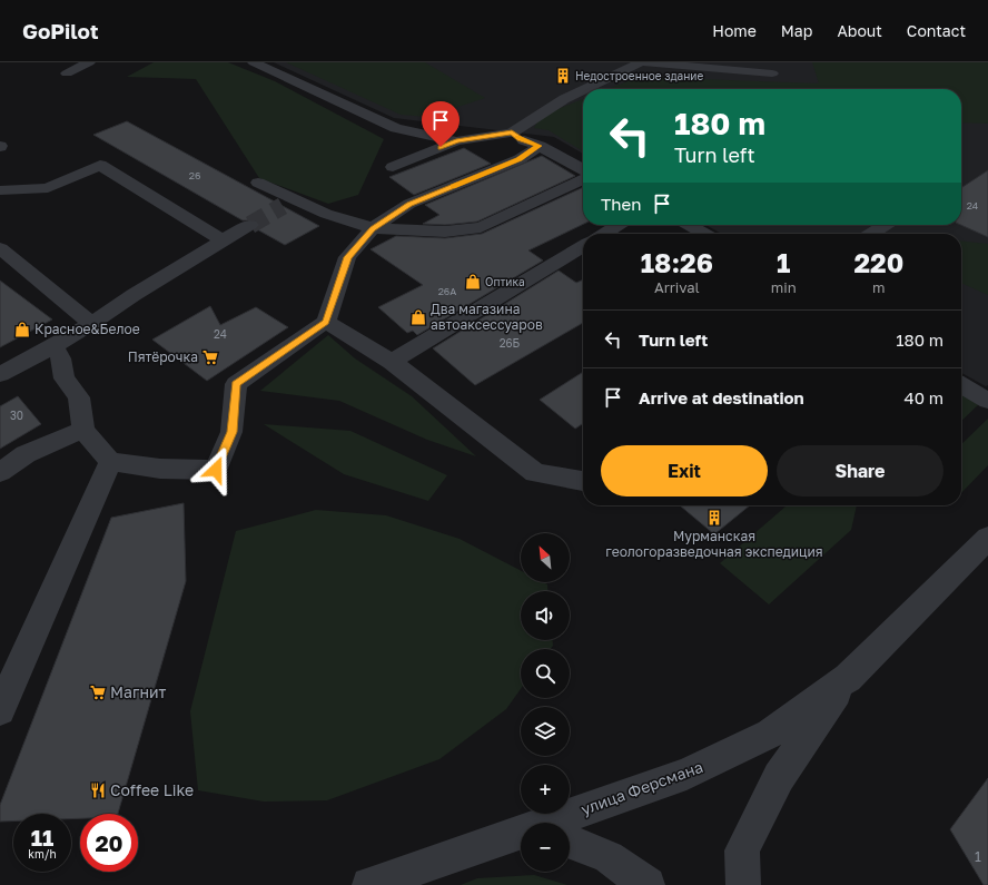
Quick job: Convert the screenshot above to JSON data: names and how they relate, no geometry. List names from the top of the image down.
{
  "streets": {
    "street": ["улица Ферсмана"]
  },
  "places": {
    "building": ["Недостроенное здание", "Мурманская геологоразведочная экспедиция"],
    "shop": ["Оптика", "Два магазина автоаксессуаров", "Красное&Белое"],
    "supermarket": ["Пятёрочка", "Магнит"],
    "restaurant": ["Coffee Like"]
  },
  "house_numbers": [
    "26",
    "24",
    "26А",
    "24",
    "26Б",
    "30",
    "1"
  ],
  "north": "top left",
  "page": {
    "header": "GoPilot",
    "nav": [
      "Home",
      "Map",
      "About",
      "Contact"
    ],
    "turn": ["180 m", "Turn left"],
    "then": "Then",
    "eta": [
      "18:26",
      "Arrival",
      "1",
      "min",
      "220",
      "m"
    ],
    "list": [
      {
        "name": "Turn left",
        "value": "180 m"
      },
      {
        "name": "Arrive at destination",
        "value": "40 m"
      }
    ],
    "buttons": ["Exit", "Share"],
    "map_buttons": ["+", "−"],
    "speed": "11 km/h",
    "limit": "20"
  }
}
